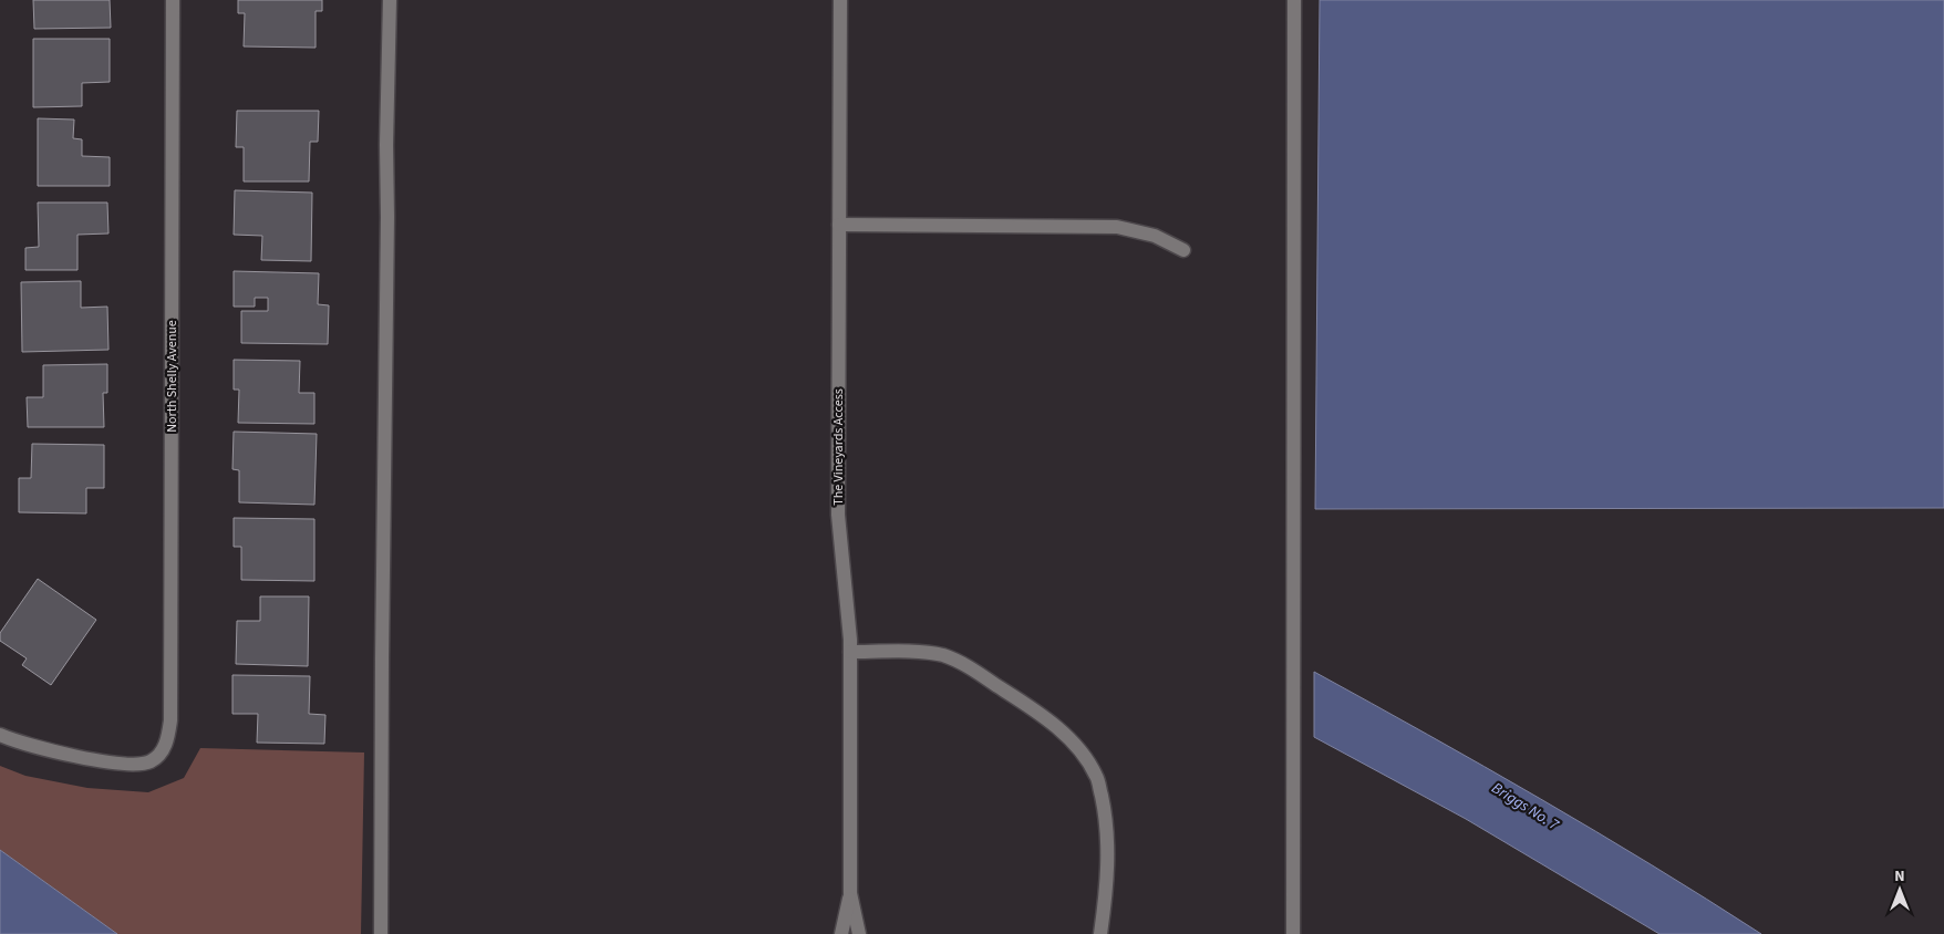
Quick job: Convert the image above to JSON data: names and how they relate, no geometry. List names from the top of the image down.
{
  "streets": {
    "street": ["North Shelly Avenue", "The Vineyards Access"]
  },
  "water": ["Briggs No. 7"],
  "north": "top"
}
